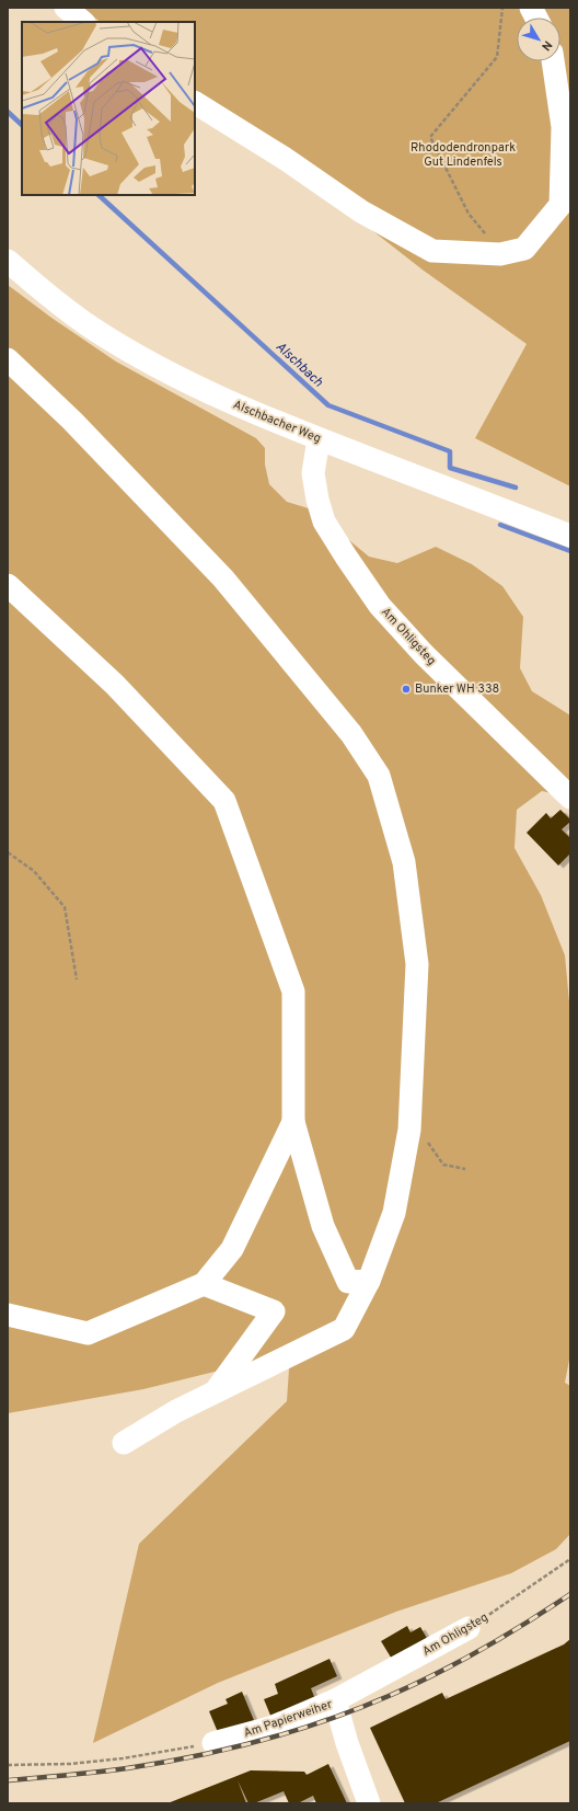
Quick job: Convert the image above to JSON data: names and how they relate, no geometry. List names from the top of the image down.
{
  "streets": {
    "street": ["Alschbacher Weg", "Am Ohligsteg", "Am Papierweiher"]
  },
  "crossings": [
    ["Alschbacher Weg", "Am Ohligsteg"],
    ["Am Ohligsteg", "Am Papierweiher"]
  ],
  "water": ["Alschbach"],
  "parks": ["Rhododendronpark Gut Lindenfels"],
  "places": ["Bunker WH 338"],
  "north": "bottom right"
}
